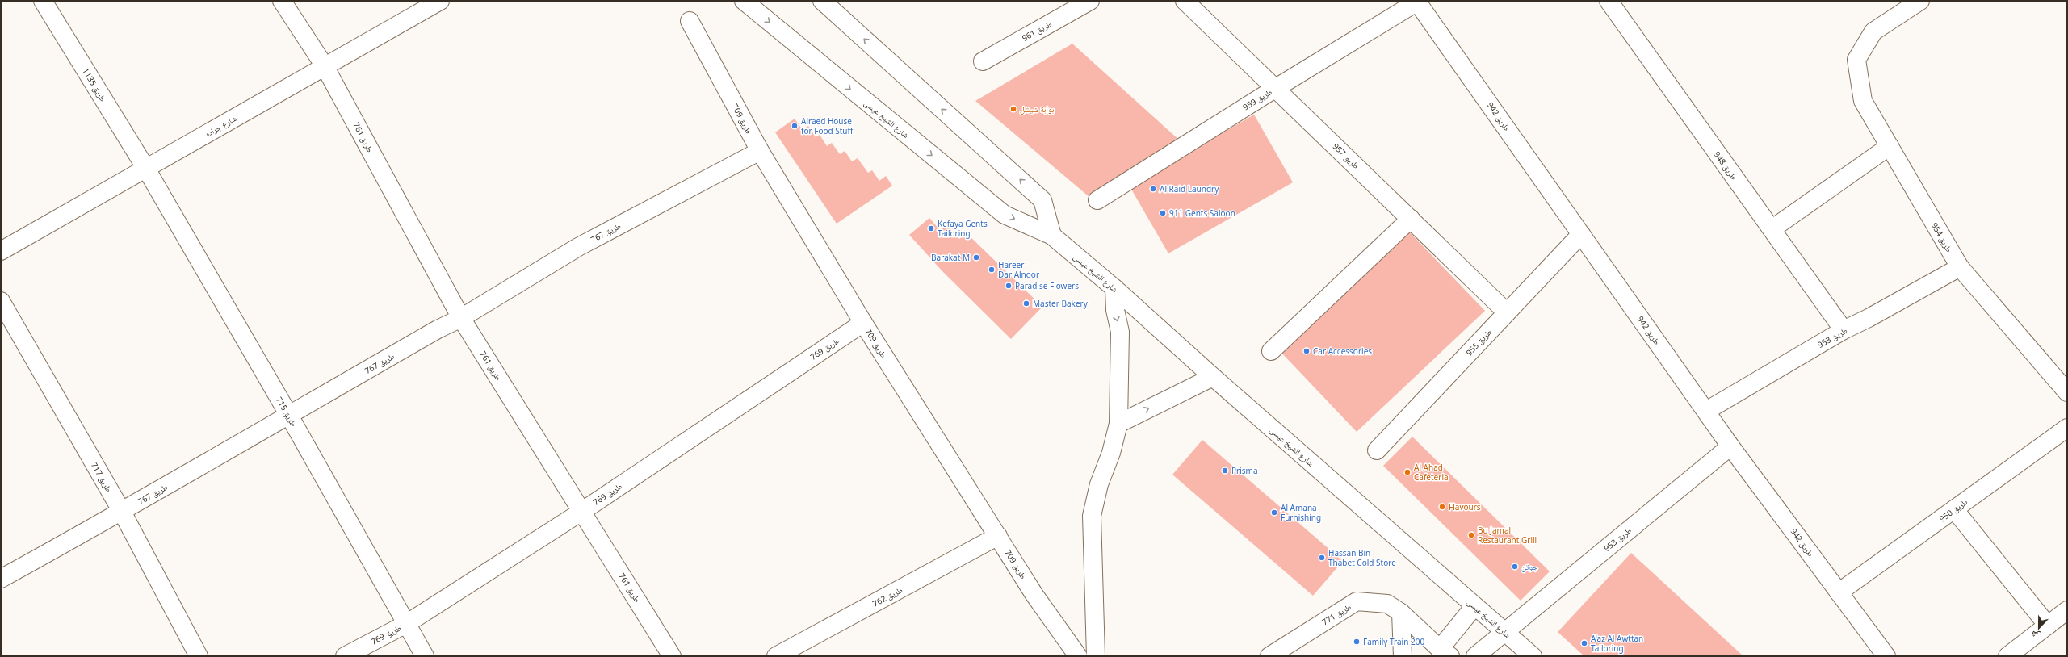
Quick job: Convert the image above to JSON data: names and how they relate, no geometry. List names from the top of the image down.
{
  "streets": {
    "street": [
      "طريق 961",
      "طريق 1135",
      "طريق 959",
      "طريق 942",
      "طريق 709",
      "شارع الشيخ عيسى",
      "شارع جراده",
      "طريق 761",
      "طريق 957",
      "طريق 948",
      "طريق 767",
      "طريق 954",
      "طريق 953",
      "طريق 955",
      "طريق 769",
      "طريق 715",
      "طريق 717",
      "طريق 950",
      "طريق 762",
      "طريق 771"
    ]
  },
  "crossings": [
    ["طريق 1135", "شارع جراده"],
    ["طريق 1135", "طريق 715"],
    ["طريق 959", "طريق 942"],
    ["طريق 959", "طريق 957"],
    ["طريق 942", "طريق 953"],
    ["طريق 942", "طريق 955"],
    ["طريق 942", "طريق 950"],
    ["طريق 709", "طريق 767"],
    ["طريق 709", "طريق 769"],
    ["طريق 709", "طريق 762"],
    ["شارع الشيخ عيسى", "طريق 953"],
    ["شارع جراده", "طريق 761"],
    ["شارع جراده", "طريق 715"],
    ["طريق 761", "طريق 767"],
    ["طريق 761", "طريق 769"],
    ["طريق 957", "طريق 955"],
    ["طريق 948", "طريق 953"],
    ["طريق 767", "طريق 715"],
    ["طريق 767", "طريق 717"],
    ["طريق 954", "طريق 953"],
    ["طريق 769", "طريق 715"]
  ],
  "places": [
    "بوابة شيشل",
    "Alraed House for Food Stuff",
    "Al Raid Laundry",
    "911 Gents Saloon",
    "Kefaya Gents Tailoring",
    "Barakat M",
    "Hareer Dar Alnoor",
    "Paradise Flowers",
    "Master Bakery",
    "Car Accessories",
    "Prisma",
    "Al Ahad Cafeteria",
    "Flavours",
    "Al Amana Furnishing",
    "Bu Jamal Restaurant Grill",
    "Hassan Bin Thabet Cold Store",
    "جوتن",
    "Family Train 200",
    "A'az Al Awttan Tailoring"
  ],
  "north": "bottom"
}
